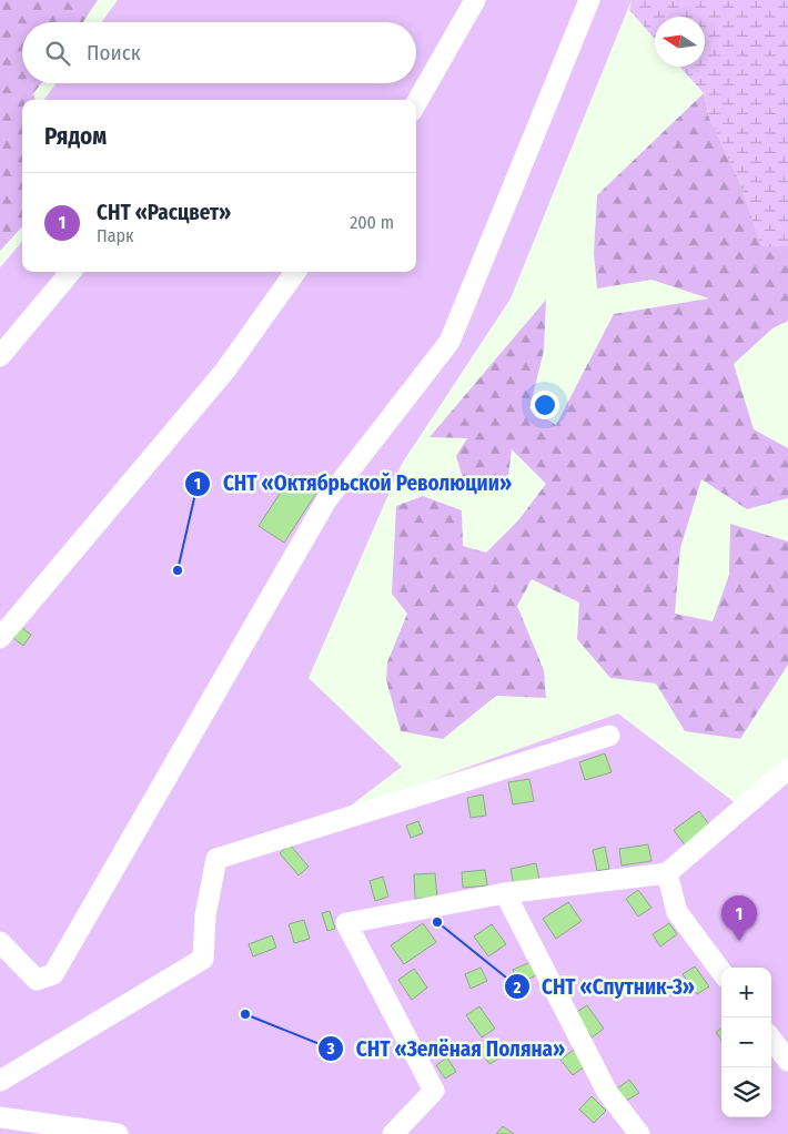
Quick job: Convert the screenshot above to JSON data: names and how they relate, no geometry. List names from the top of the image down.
{
  "places": ["СНТ «Октябрьской Революции»", "СНТ «Спутник-3»", "СНТ «Зелёная Поляна»"],
  "north": "left",
  "page": {
    "search": "Поиск",
    "heading": "Рядом",
    "list": [
      {
        "mark": "1",
        "name": "СНТ «Расцвет»",
        "note": "Парк",
        "value": "200 m"
      }
    ],
    "pins": "1",
    "map_buttons": ["+", "−"]
  }
}
